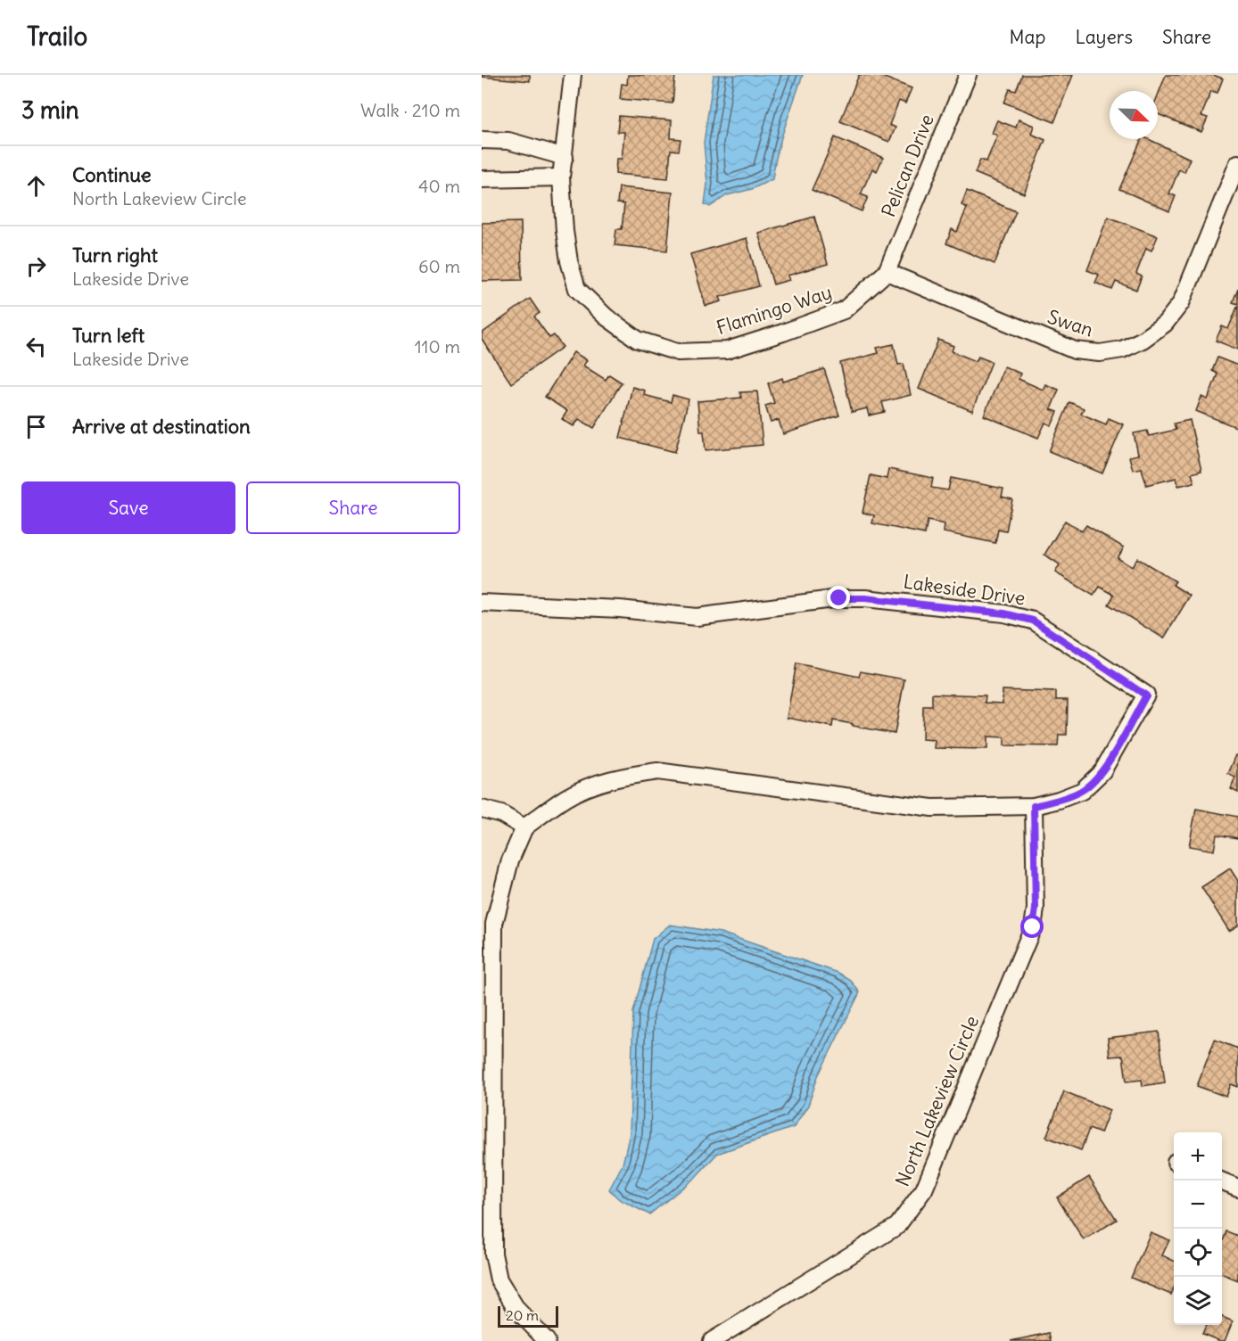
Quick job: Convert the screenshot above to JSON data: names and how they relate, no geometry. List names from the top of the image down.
{
  "streets": {
    "street": [
      "Pelican Drive",
      "Flamingo Way",
      "Swan",
      "Lakeside Drive",
      "North Lakeview Circle"
    ]
  },
  "crossings": [
    ["Pelican Drive", "Flamingo Way"],
    ["Pelican Drive", "Swan"],
    ["Flamingo Way", "Swan"],
    ["Lakeside Drive", "North Lakeview Circle"]
  ],
  "scale_bar": "20 m",
  "north": "bottom right",
  "page": {
    "header": "Trailo",
    "nav": ["Map", "Layers", "Share"],
    "heading": ["3 min", "Walk · 210 m"],
    "list": [
      ["Continue", "North Lakeview Circle", "40 m"],
      ["Turn right", "Lakeside Drive", "60 m"],
      ["Turn left", "Lakeside Drive", "110 m"],
      "Arrive at destination"
    ],
    "buttons": ["Save", "Share"],
    "map_buttons": ["+", "−"],
    "scale": "20 m"
  }
}
